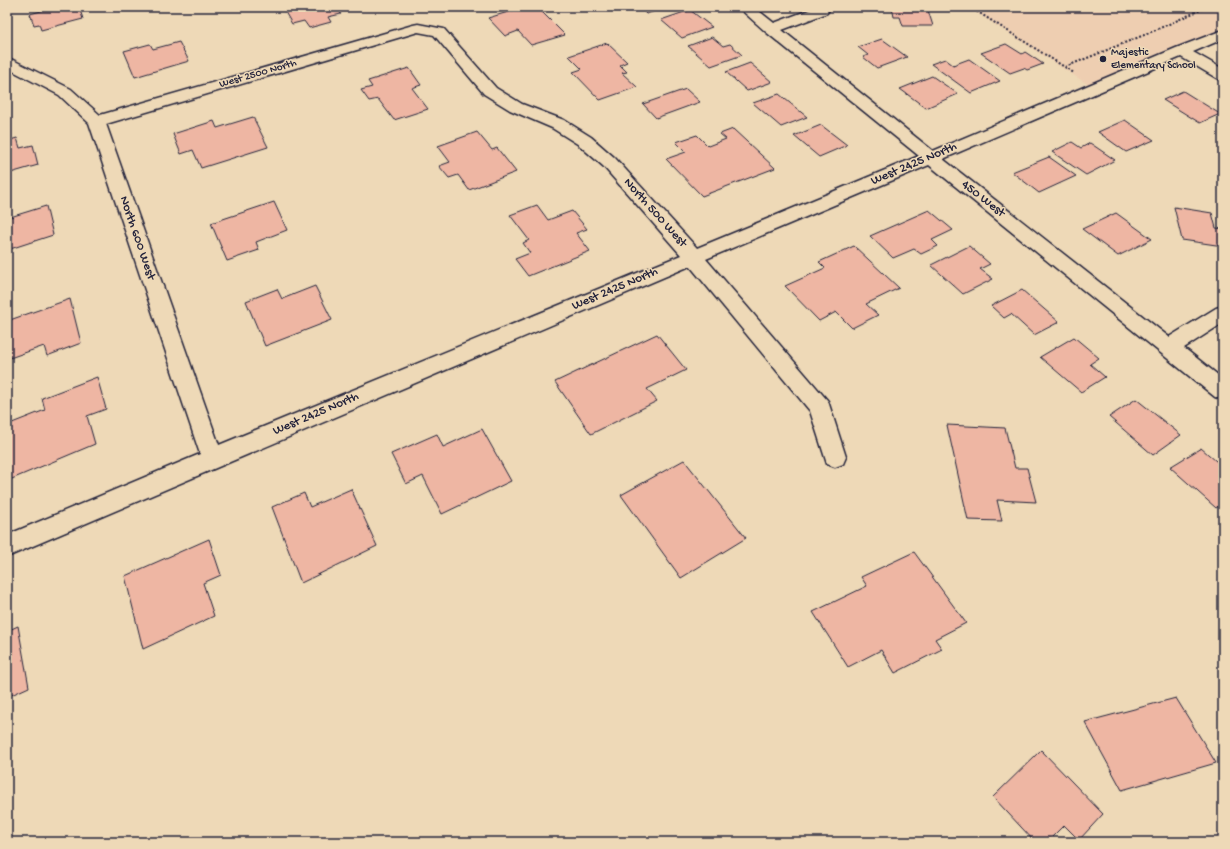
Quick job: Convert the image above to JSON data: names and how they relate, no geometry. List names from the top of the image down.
{
  "streets": {
    "street": [
      "West 2500 North",
      "West 2425 North",
      "450 West",
      "North 500 West",
      "North 600 West"
    ]
  },
  "crossings": [
    ["West 2500 North", "North 500 West"],
    ["West 2500 North", "North 600 West"],
    ["West 2425 North", "450 West"],
    ["West 2425 North", "North 500 West"],
    ["West 2425 North", "North 600 West"]
  ],
  "places": ["Majestic Elementary School"]
}
